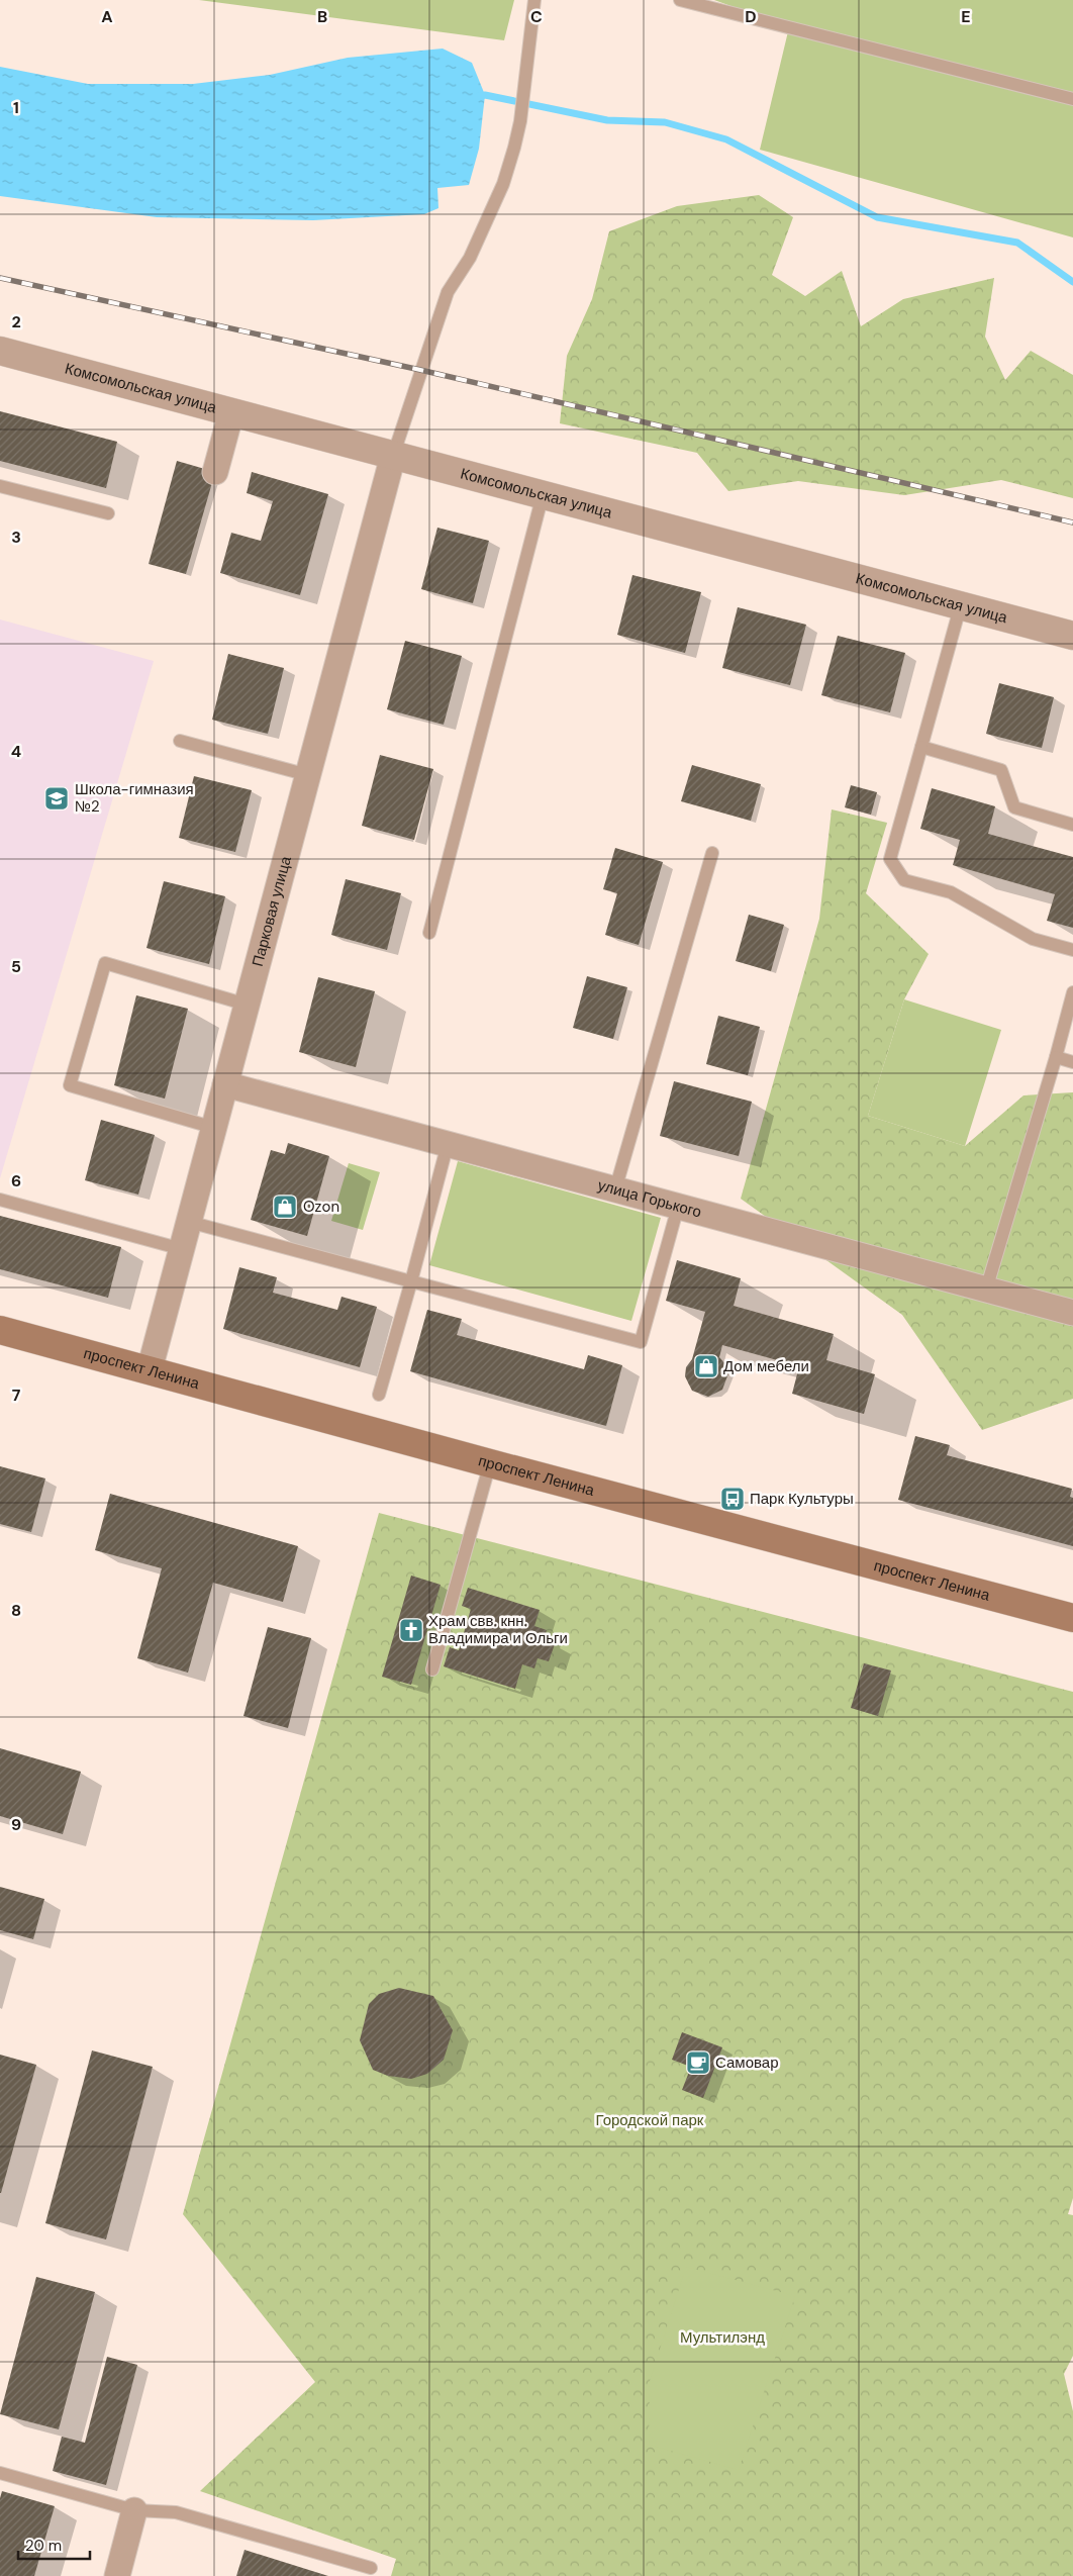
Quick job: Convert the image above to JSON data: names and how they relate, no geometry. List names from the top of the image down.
{
  "streets": {
    "main road": ["проспект Ленина"],
    "street": ["Комсомольская улица", "Парковая улица", "улица Горького"]
  },
  "crossings": [
    ["Комсомольская улица", "Парковая улица"],
    ["Парковая улица", "улица Горького"],
    ["Парковая улица", "проспект Ленина"]
  ],
  "parks": ["Городской парк", "Мультилэнд"],
  "places": {
    "school or university": ["Школа-гимназия №2"],
    "shop": ["Ozon", "Дом мебели"],
    "bus stop": ["Парк Культуры"],
    "church": ["Храм свв. кнн. Владимира и Ольги"],
    "cafe": ["Самовар"]
  },
  "scale_bar": "20 m",
  "grid": {
    "columns": [
      "A",
      "B",
      "C",
      "D",
      "E"
    ],
    "rows": [
      "1",
      "2",
      "3",
      "4",
      "5",
      "6",
      "7",
      "8",
      "9"
    ]
  }
}
